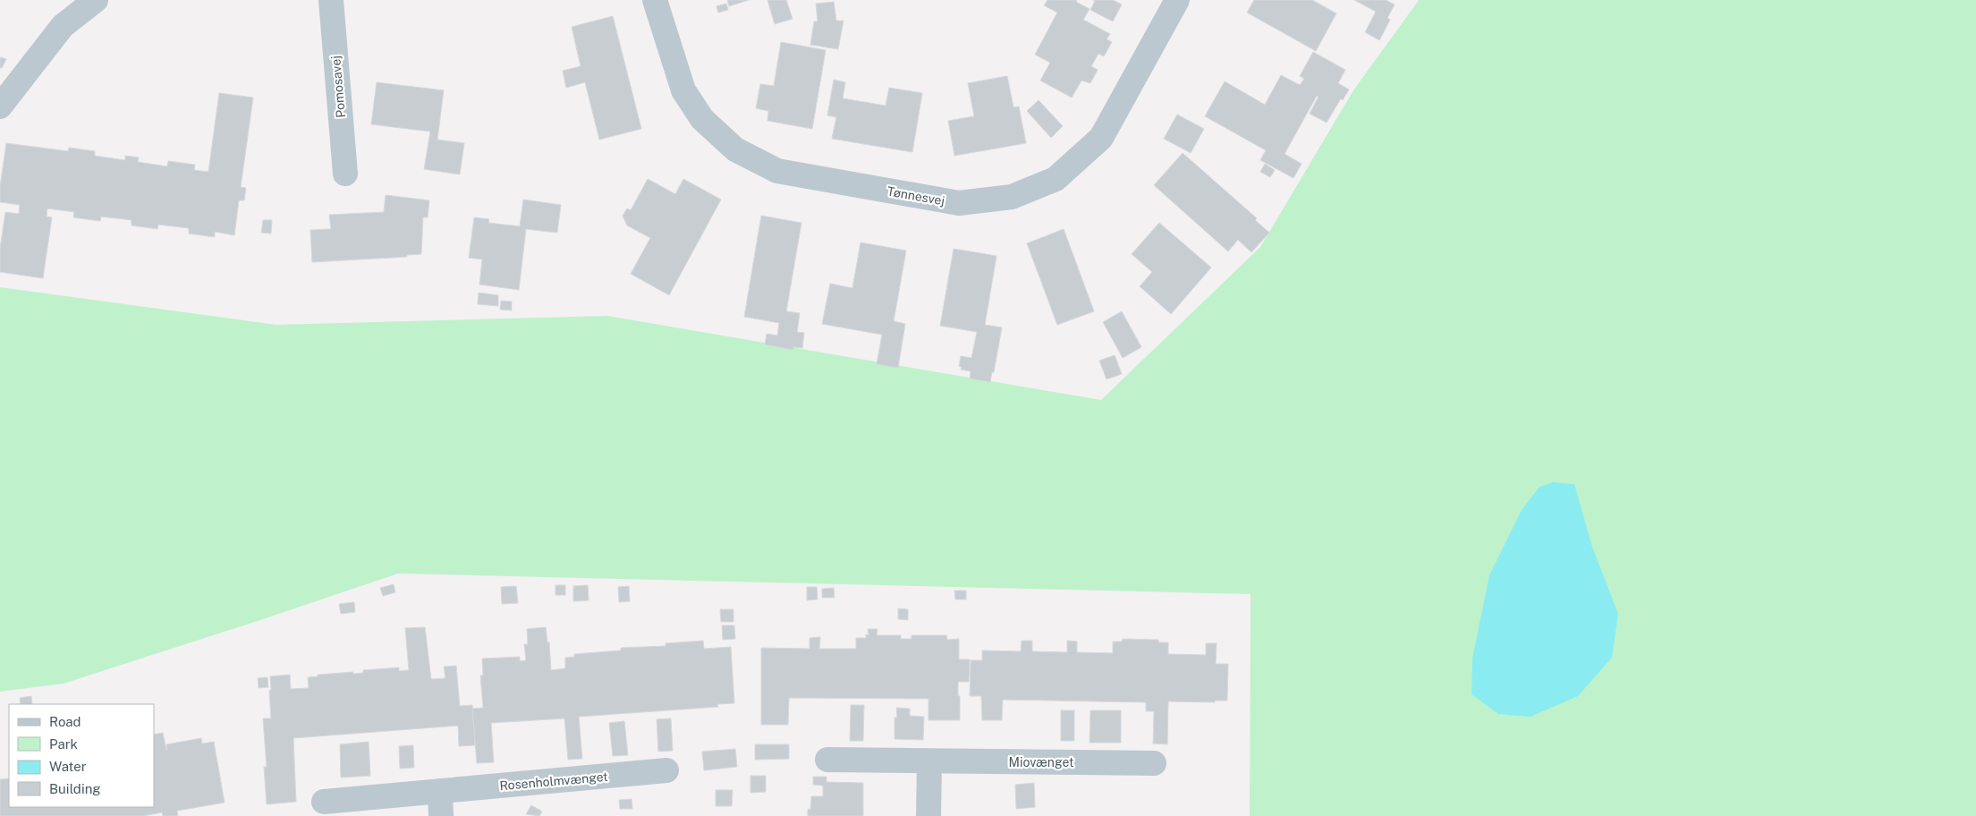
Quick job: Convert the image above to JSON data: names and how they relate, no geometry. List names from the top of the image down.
{
  "streets": {
    "street": [
      "Pomosavej",
      "Tønnesvej",
      "Miovænget",
      "Rosenholmvænget"
    ]
  },
  "legend": [
    "Road",
    "Park",
    "Water",
    "Building"
  ]
}
